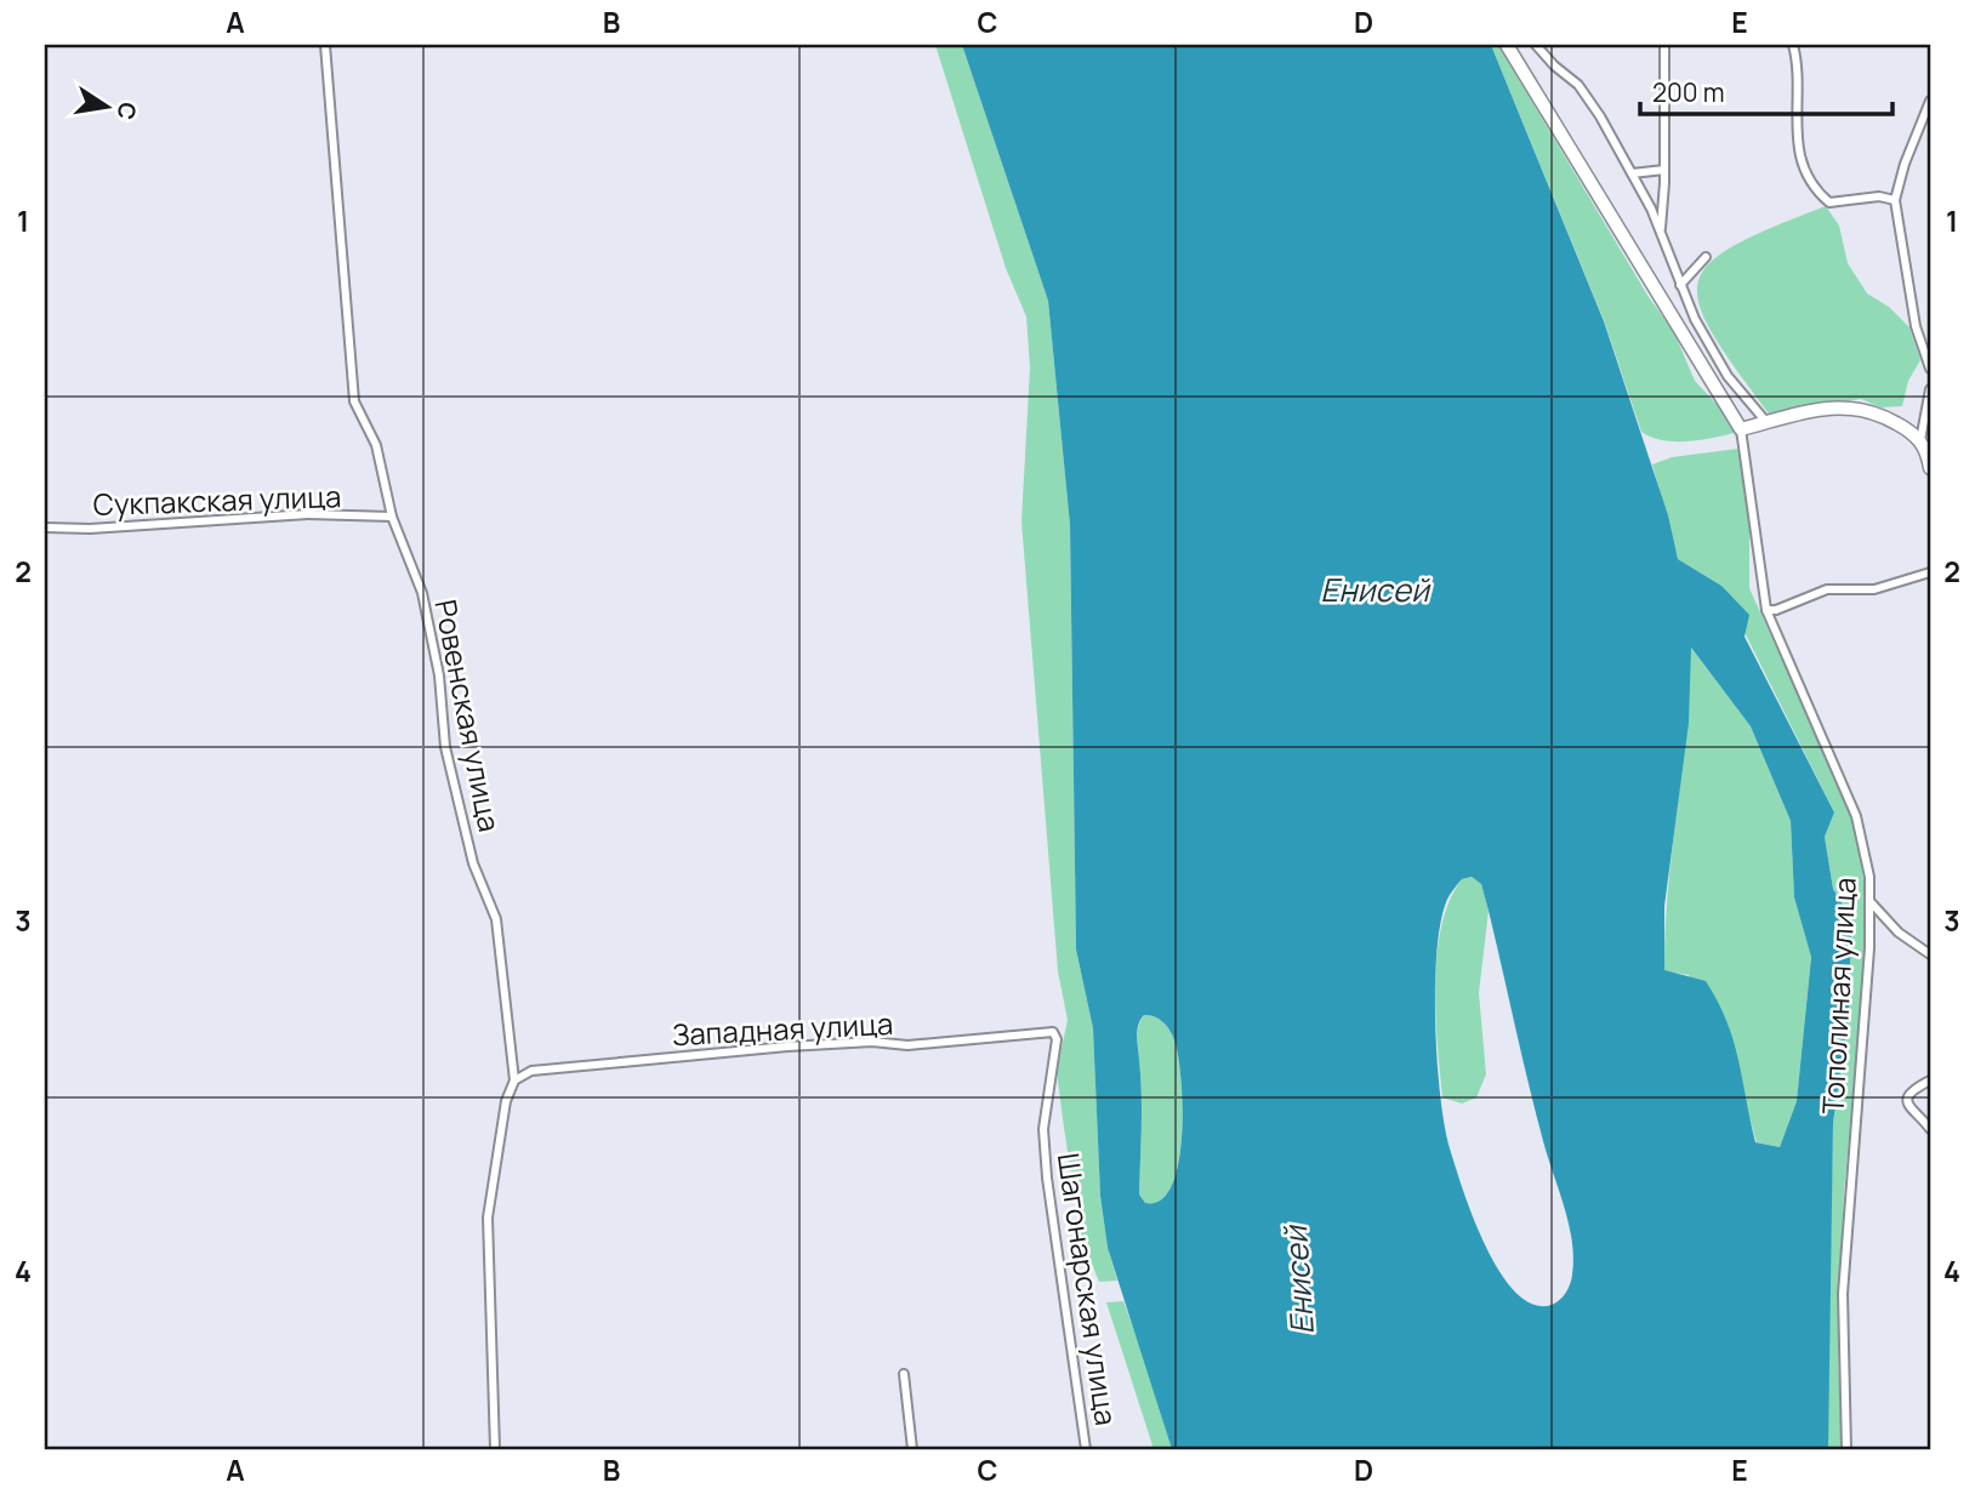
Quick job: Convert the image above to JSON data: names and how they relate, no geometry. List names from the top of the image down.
{
  "streets": {
    "street": [
      "Сукпакская улица",
      "Ровенская улица",
      "Тополиная улица",
      "Западная улица",
      "Шагонарская улица"
    ]
  },
  "crossings": [
    ["Сукпакская улица", "Ровенская улица"],
    ["Ровенская улица", "Западная улица"],
    ["Западная улица", "Шагонарская улица"]
  ],
  "water": ["Енисей"],
  "scale_bar": "200 m",
  "north": "right",
  "grid": {
    "columns": [
      "A",
      "B",
      "C",
      "D",
      "E"
    ],
    "rows": [
      "1",
      "2",
      "3",
      "4"
    ]
  }
}
